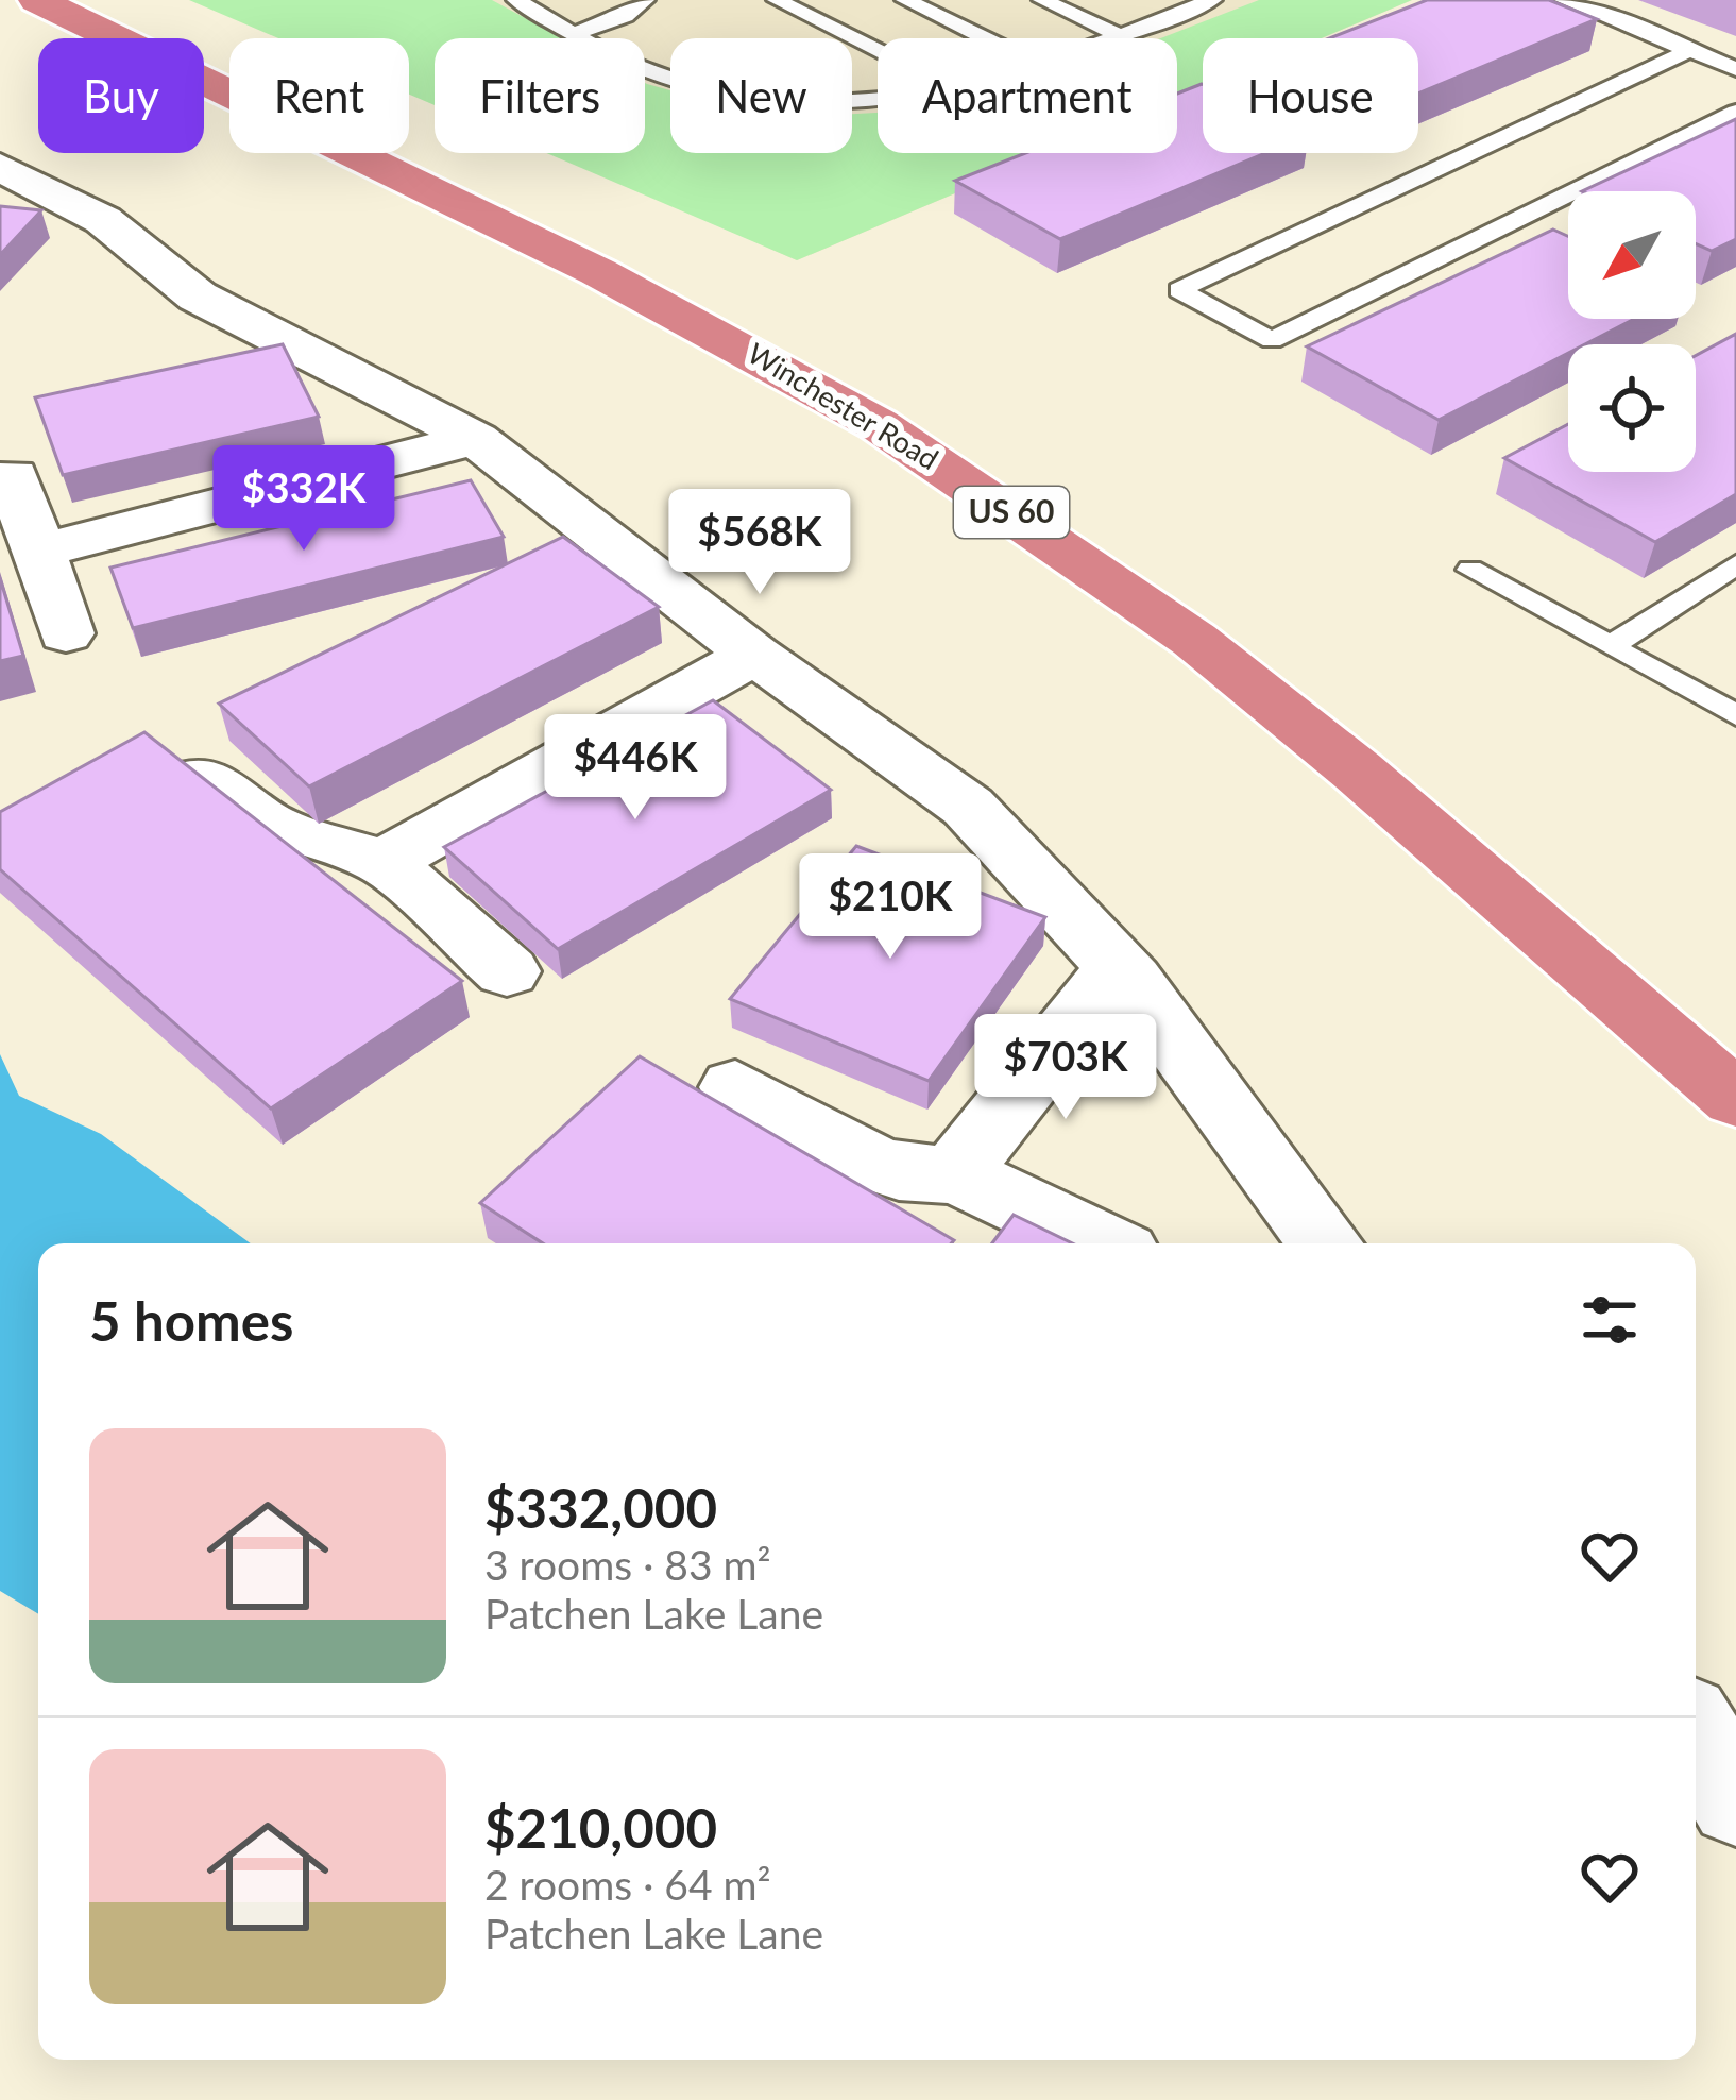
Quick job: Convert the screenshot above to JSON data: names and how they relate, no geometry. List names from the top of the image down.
{
  "streets": {
    "highway": ["Winchester Road", "US 60"]
  },
  "north": "bottom left",
  "page": {
    "chip": [
      "Buy",
      "Rent",
      "Filters",
      "New",
      "Apartment",
      "House"
    ],
    "price": [
      "$332K",
      "$568K",
      "$446K",
      "$210K",
      "$703K"
    ],
    "heading": "5 homes",
    "list": [
      {
        "name": "$332,000",
        "note": "3 rooms · 83 m² · Patchen Lake Lane"
      },
      {
        "name": "$210,000",
        "note": "2 rooms · 64 m² · Patchen Lake Lane"
      }
    ]
  }
}
